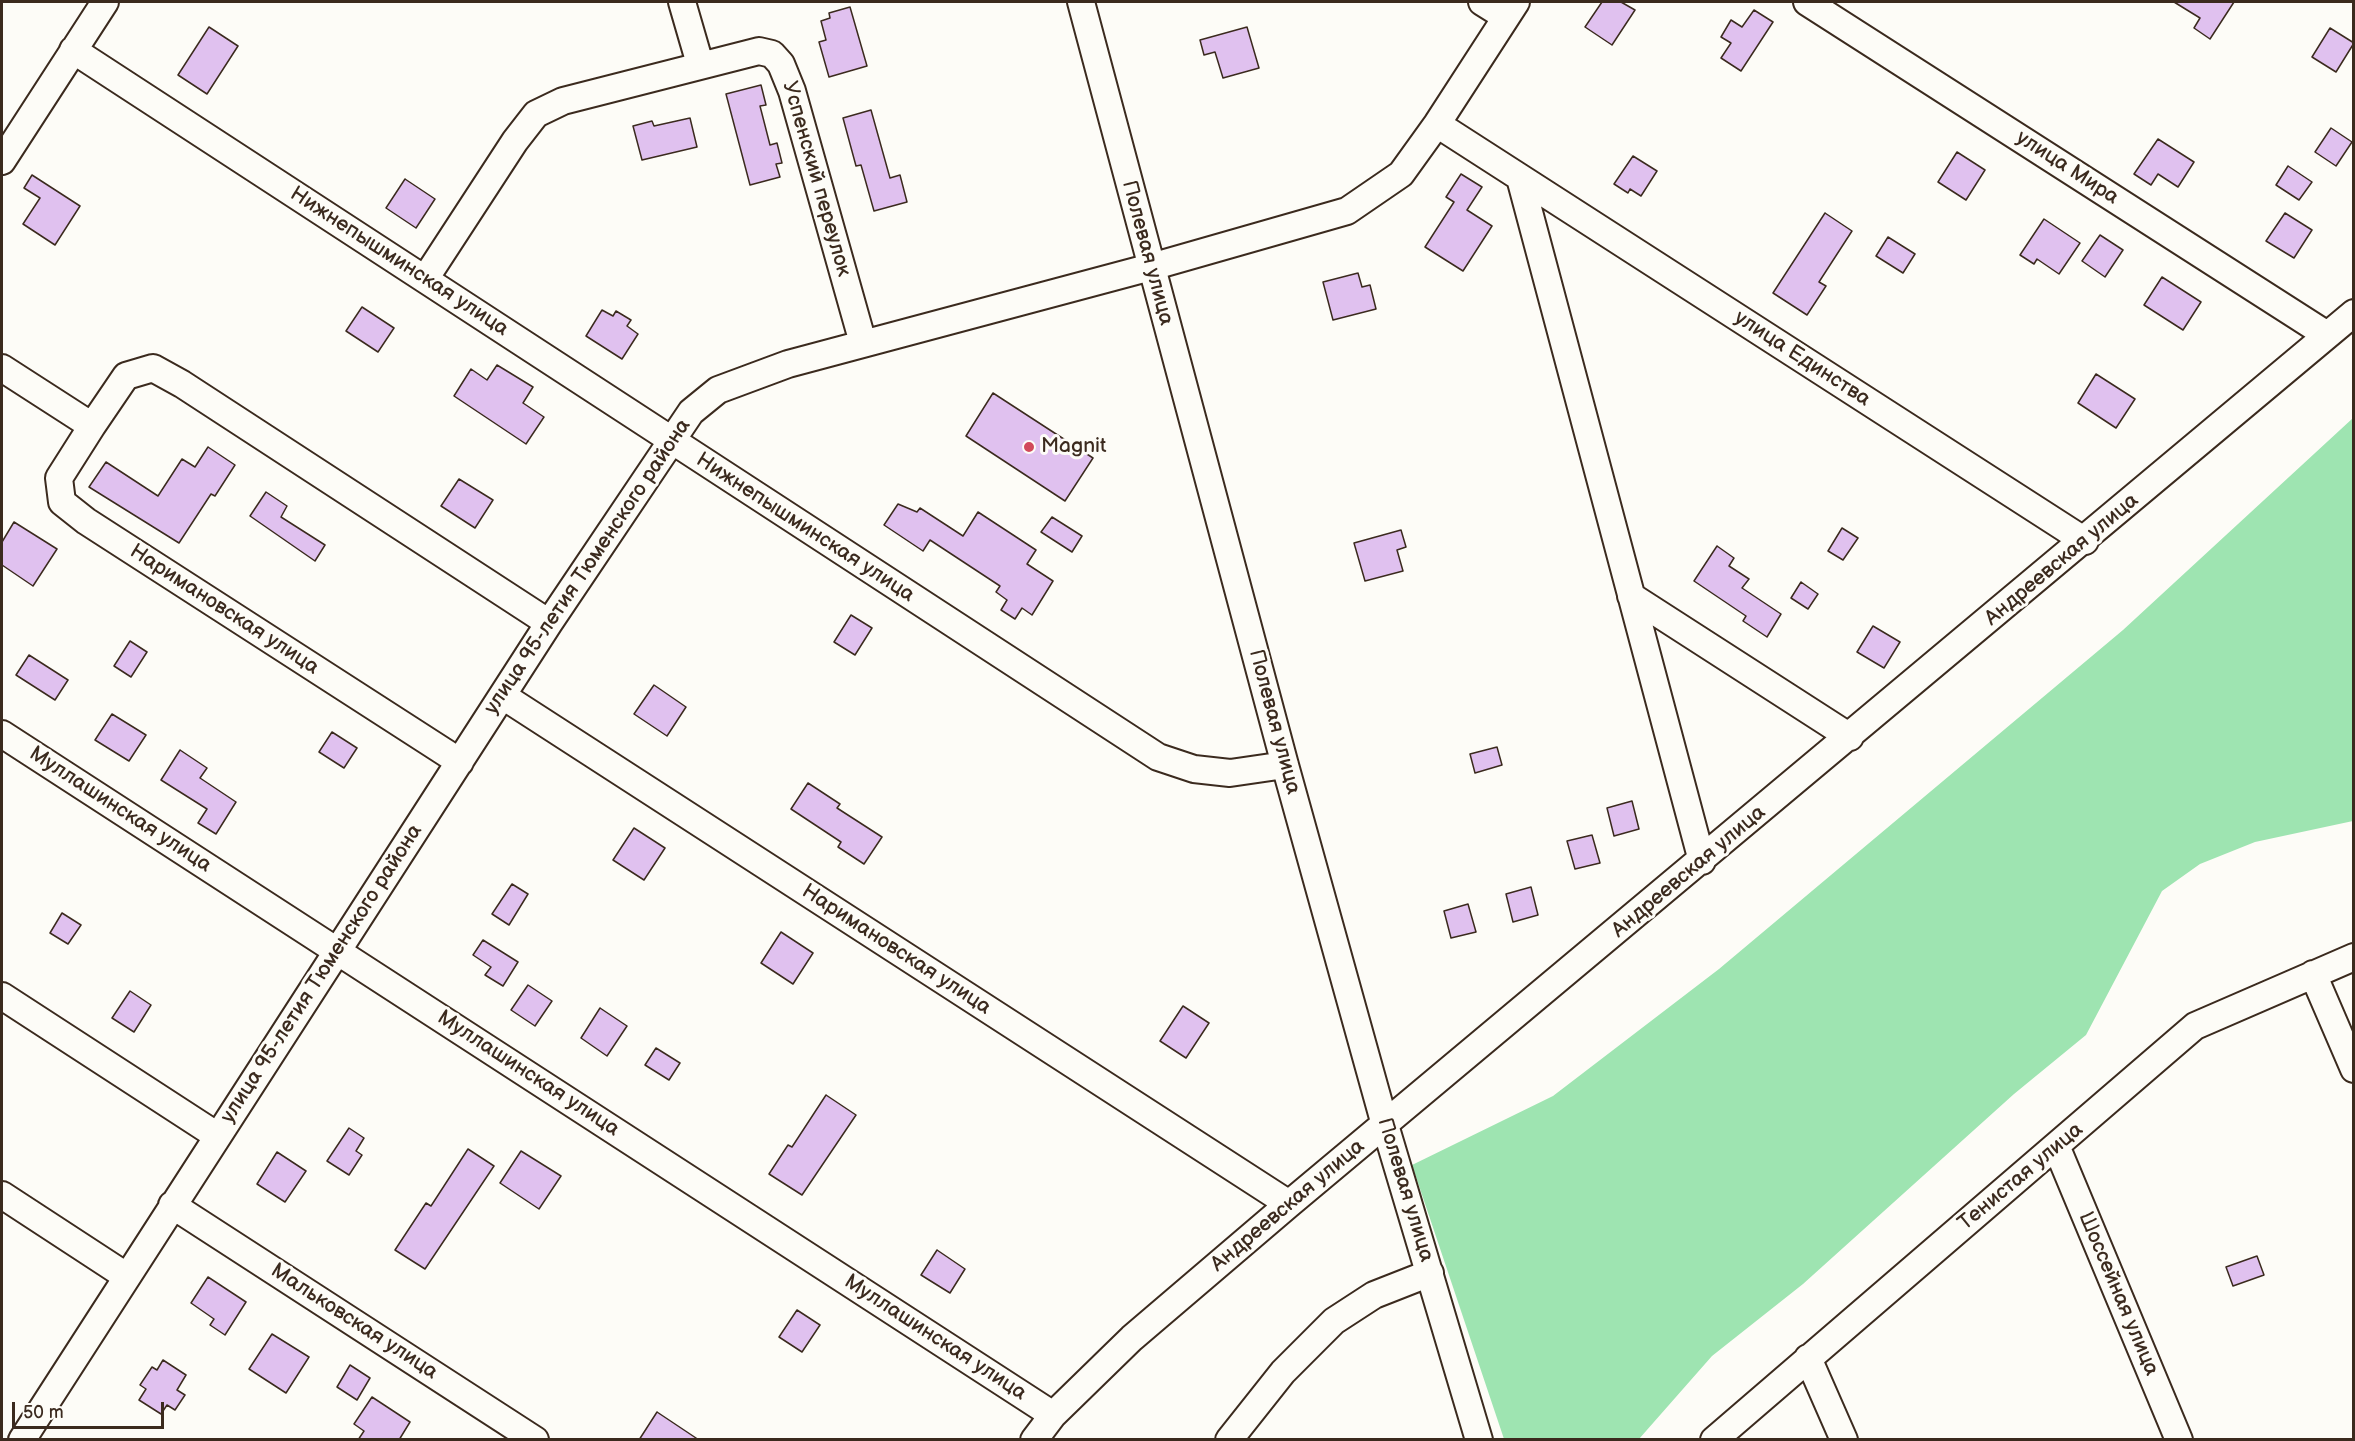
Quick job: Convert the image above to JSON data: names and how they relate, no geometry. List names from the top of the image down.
{
  "streets": {
    "street": [
      "улица Мира",
      "Успенский переулок",
      "Полевая улица",
      "Нижнепышминская улица",
      "улица Единства",
      "Андреевская улица",
      "улица 95-летия Тюменского района",
      "Наримановская улица",
      "Муллашинская улица",
      "Тенистая улица",
      "Шоссейная улица",
      "Мальковская улица"
    ]
  },
  "crossings": [
    ["улица Мира", "Андреевская улица"],
    ["Успенский переулок", "Нижнепышминская улица"],
    ["Успенский переулок", "улица 95-летия Тюменского района"],
    ["Полевая улица", "Нижнепышминская улица"],
    ["Полевая улица", "Андреевская улица"],
    ["Полевая улица", "улица 95-летия Тюменского района"],
    ["Нижнепышминская улица", "улица 95-летия Тюменского района"],
    ["улица Единства", "Андреевская улица"],
    ["улица Единства", "улица 95-летия Тюменского района"],
    ["Андреевская улица", "Наримановская улица"],
    ["Андреевская улица", "Муллашинская улица"],
    ["улица 95-летия Тюменского района", "Наримановская улица"],
    ["улица 95-летия Тюменского района", "Муллашинская улица"],
    ["улица 95-летия Тюменского района", "Мальковская улица"],
    ["Тенистая улица", "Шоссейная улица"]
  ],
  "places": ["Magnit"],
  "scale_bar": "50 m"
}
